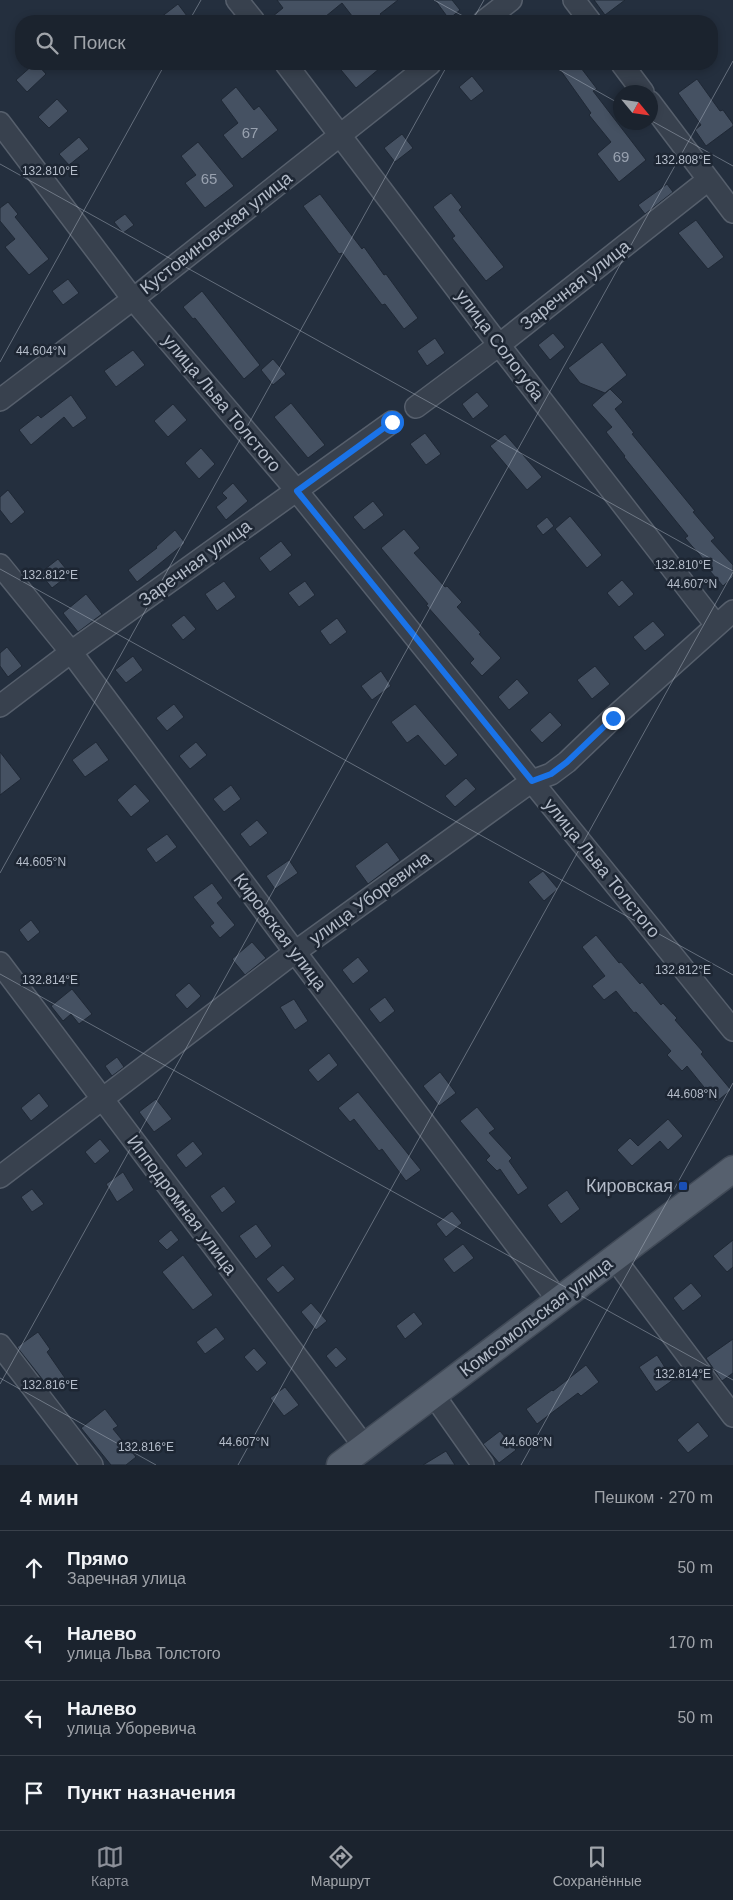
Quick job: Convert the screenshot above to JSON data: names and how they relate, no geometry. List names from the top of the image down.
{
  "streets": {
    "main road": ["Комсомольская улица"],
    "street": [
      "Кустовиновская улица",
      "Заречная улица",
      "улица Сологуба",
      "улица Льва Толстого",
      "улица Уборевича",
      "Кировская улица",
      "Ипподромная улица"
    ]
  },
  "crossings": [
    ["Кустовиновская улица", "улица Сологуба"],
    ["Кустовиновская улица", "улица Льва Толстого"],
    ["Заречная улица", "улица Сологуба"],
    ["Заречная улица", "улица Льва Толстого"],
    ["Заречная улица", "Кировская улица"],
    ["улица Сологуба", "улица Уборевича"],
    ["улица Льва Толстого", "улица Уборевича"],
    ["улица Уборевича", "Кировская улица"],
    ["улица Уборевича", "Ипподромная улица"],
    ["Кировская улица", "Комсомольская улица"],
    ["Ипподромная улица", "Комсомольская улица"]
  ],
  "places": {
    "transit": ["Кировская"]
  },
  "house_numbers": ["67", "69", "65"],
  "north": "bottom right",
  "page": {
    "search": "Поиск",
    "heading": ["4 мин", "Пешком · 270 m"],
    "list": [
      ["Прямо", "Заречная улица", "50 m"],
      ["Налево", "улица Льва Толстого", "170 m"],
      ["Налево", "улица Уборевича", "50 m"],
      "Пункт назначения"
    ],
    "nav": ["Карта", "Маршрут", "Сохранённые"]
  },
  "coordinates": [
    "132.808°E",
    "132.810°E",
    "44.604°N",
    "132.812°E",
    "44.607°N",
    "44.605°N",
    "132.814°E",
    "44.608°N",
    "132.816°E"
  ]
}
